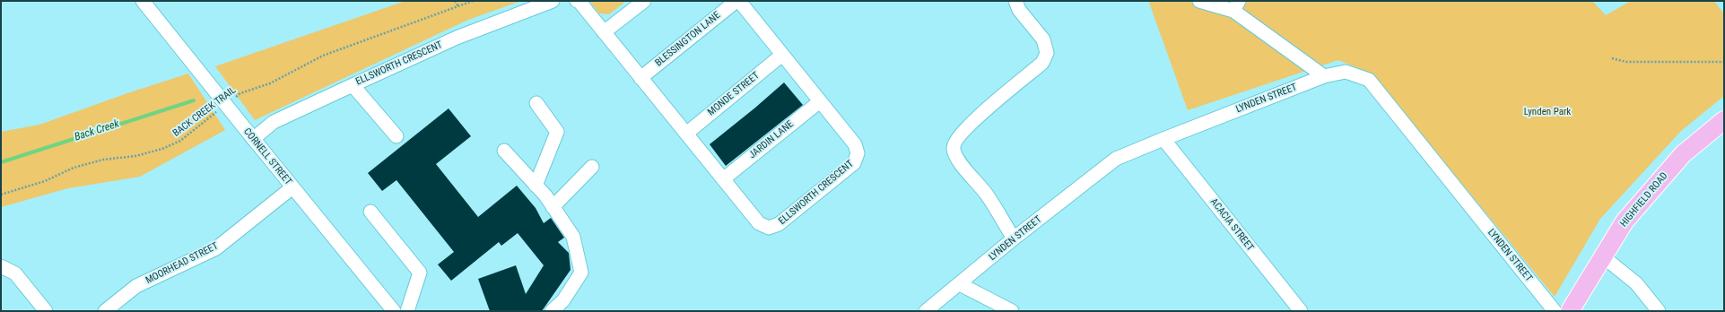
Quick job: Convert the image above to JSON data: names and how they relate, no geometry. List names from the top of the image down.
{
  "streets": {
    "main road": ["HIGHFIELD ROAD"],
    "street": [
      "BLESSINGTON LANE",
      "ELLSWORTH CRESCENT",
      "MONDE STREET",
      "LYNDEN STREET",
      "JARDIN LANE",
      "CORNELL STREET",
      "ACACIA STREET",
      "MOORHEAD STREET"
    ],
    "path": ["BACK CREEK TRAIL"]
  },
  "crossings": [
    ["BLESSINGTON LANE", "ELLSWORTH CRESCENT"],
    ["ELLSWORTH CRESCENT", "MONDE STREET"],
    ["ELLSWORTH CRESCENT", "JARDIN LANE"],
    ["ELLSWORTH CRESCENT", "CORNELL STREET"],
    ["LYNDEN STREET", "ACACIA STREET"],
    ["BACK CREEK TRAIL", "CORNELL STREET"],
    ["CORNELL STREET", "MOORHEAD STREET"]
  ],
  "water": ["Back Creek"],
  "parks": ["Lynden Park"]
}
